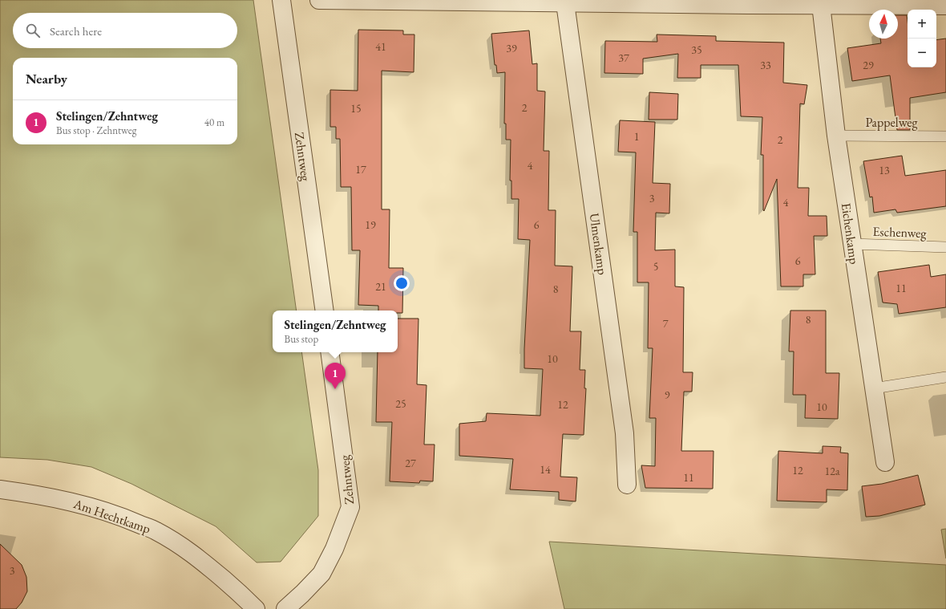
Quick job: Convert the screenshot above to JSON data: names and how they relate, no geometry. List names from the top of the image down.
{
  "streets": {
    "street": [
      "Zehntweg",
      "Eichenkamp",
      "Ulmenkamp",
      "Am Hechtkamp"
    ],
    "lane": ["Pappelweg", "Eschenweg"]
  },
  "crossings": [
    ["Pappelweg", "Eichenkamp"],
    ["Eschenweg", "Eichenkamp"]
  ],
  "house_numbers": [
    "41",
    "39",
    "35",
    "37",
    "33",
    "29",
    "2",
    "15",
    "1",
    "2",
    "4",
    "17",
    "13",
    "3",
    "4",
    "19",
    "6",
    "6",
    "5",
    "21",
    "11",
    "8",
    "8",
    "7",
    "10",
    "9",
    "25",
    "12",
    "10",
    "27",
    "14",
    "12",
    "12a",
    "11",
    "3"
  ],
  "north": "top",
  "page": {
    "map_buttons": ["+", "−"],
    "search": "Search here",
    "heading": "Nearby",
    "list": [
      {
        "mark": "1",
        "name": "Stelingen/Zehntweg",
        "note": "Bus stop · Zehntweg",
        "value": "40 m"
      }
    ],
    "popup": ["Stelingen/Zehntweg", "Bus stop"],
    "pins": "1"
  }
}
